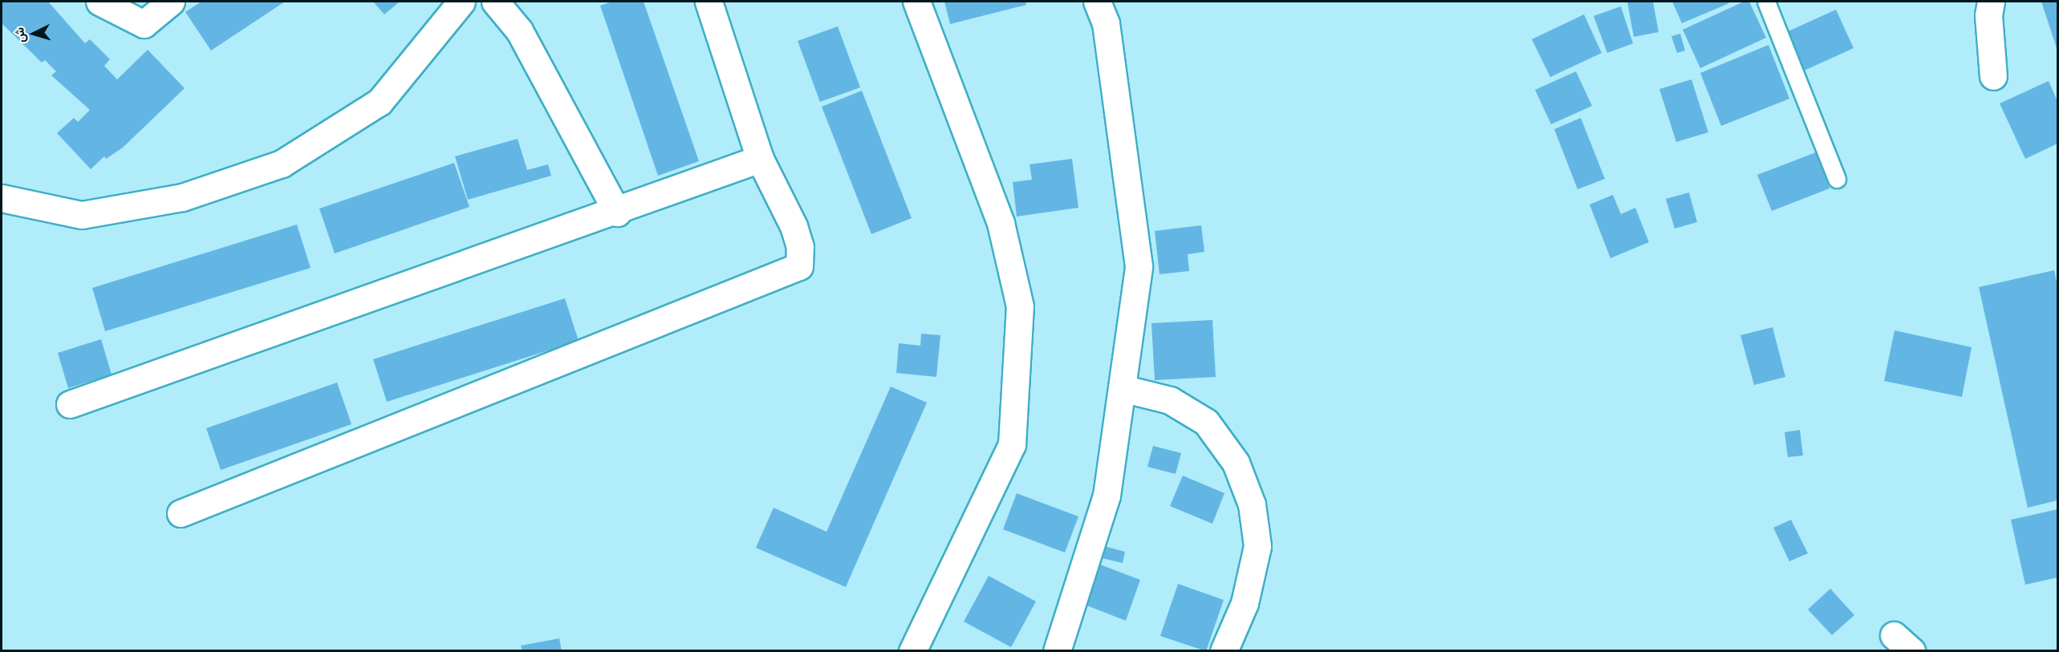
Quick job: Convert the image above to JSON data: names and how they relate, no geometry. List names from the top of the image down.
{
  "north": "left"
}
